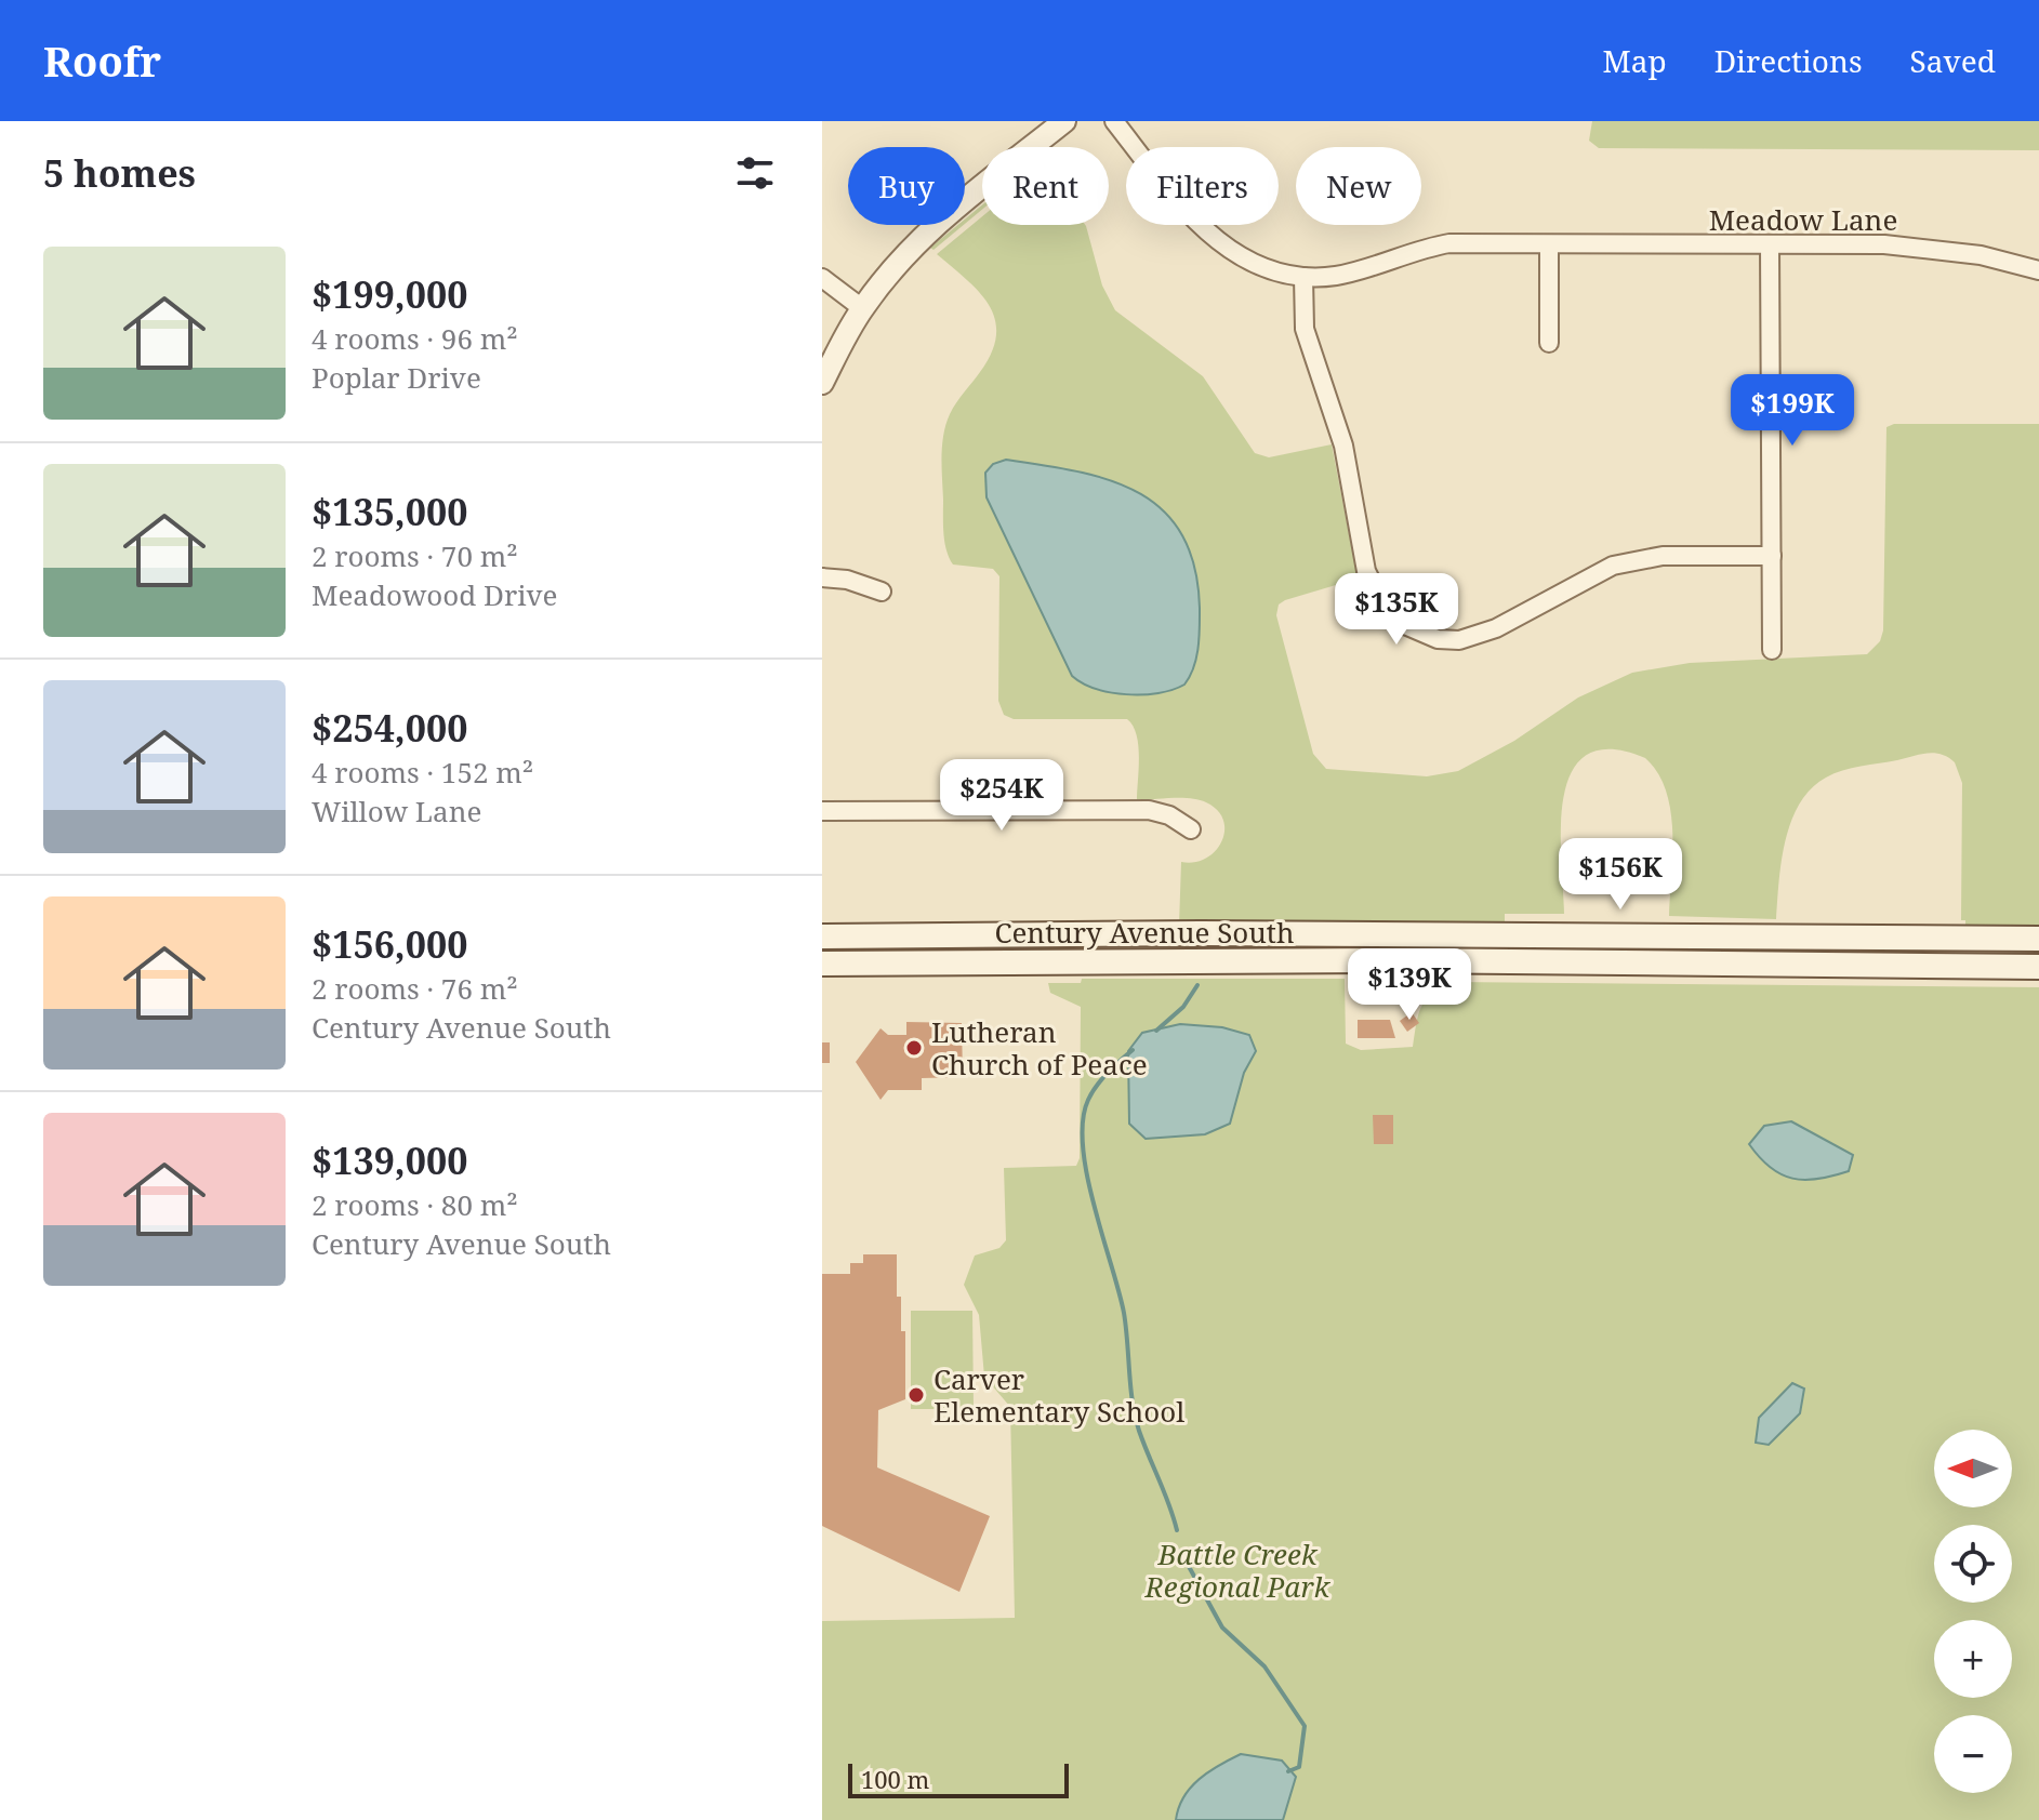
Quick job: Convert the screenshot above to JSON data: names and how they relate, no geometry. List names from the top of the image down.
{
  "streets": {
    "main road": ["Century Avenue South"],
    "street": ["Meadow Lane"]
  },
  "parks": ["Battle Creek Regional Park"],
  "places": ["Lutheran Church of Peace", "Carver Elementary School"],
  "scale_bar": "100 m",
  "north": "left",
  "page": {
    "header": "Roofr",
    "nav": ["Map", "Directions", "Saved"],
    "heading": "5 homes",
    "chip": [
      "Buy",
      "Rent",
      "Filters",
      "New"
    ],
    "list": [
      {
        "name": "$199,000",
        "note": "4 rooms · 96 m² · Poplar Drive"
      },
      {
        "name": "$135,000",
        "note": "2 rooms · 70 m² · Meadowood Drive"
      },
      {
        "name": "$254,000",
        "note": "4 rooms · 152 m² · Willow Lane"
      },
      {
        "name": "$156,000",
        "note": "2 rooms · 76 m² · Century Avenue South"
      },
      {
        "name": "$139,000",
        "note": "2 rooms · 80 m² · Century Avenue South"
      }
    ],
    "price": [
      "$199K",
      "$135K",
      "$254K",
      "$156K",
      "$139K"
    ],
    "map_buttons": ["+", "−"],
    "scale": "100 m"
  }
}
